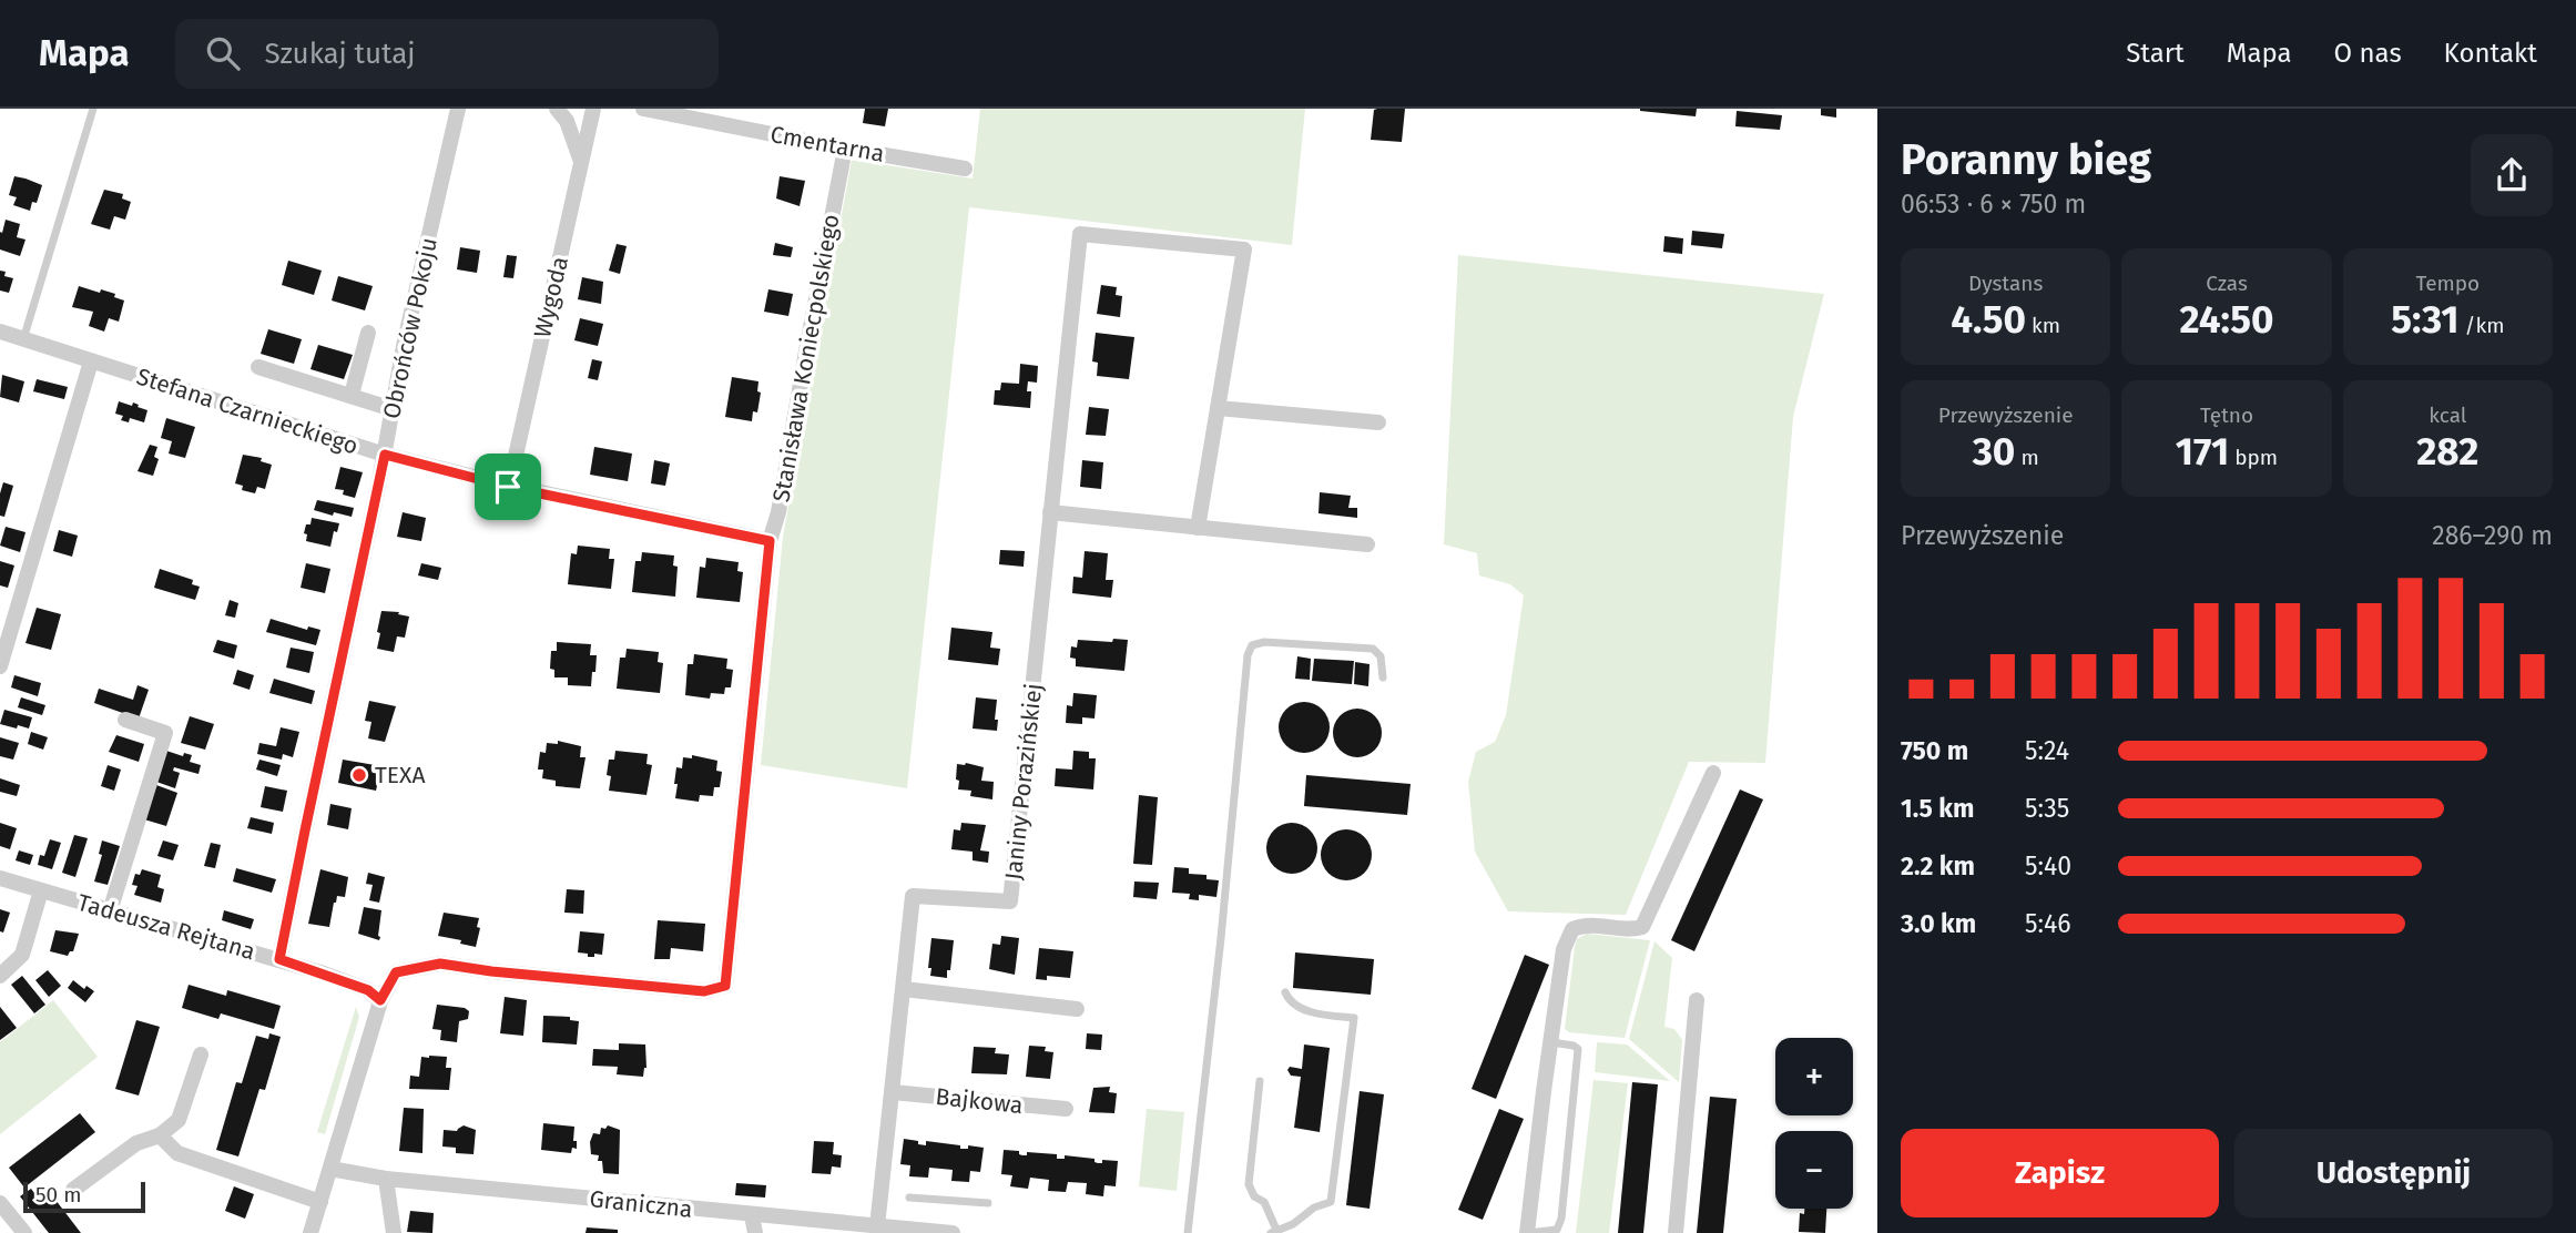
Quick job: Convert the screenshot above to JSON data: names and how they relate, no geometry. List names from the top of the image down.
{
  "streets": {
    "street": [
      "Cmentarna",
      "Wygoda",
      "Obrońców Pokoju",
      "Stanisława Koniecpolskiego",
      "Stefana Czarnieckiego",
      "Janiny Porazińskiej",
      "Tadeusza Rejtana",
      "Bajkowa",
      "Graniczna"
    ]
  },
  "crossings": [
    ["Cmentarna", "Stanisława Koniecpolskiego"],
    ["Wygoda", "Stefana Czarnieckiego"],
    ["Obrońców Pokoju", "Stefana Czarnieckiego"],
    ["Obrońców Pokoju", "Tadeusza Rejtana"],
    ["Stanisława Koniecpolskiego", "Stefana Czarnieckiego"],
    ["Stanisława Koniecpolskiego", "Tadeusza Rejtana"],
    ["Janiny Porazińskiej", "Bajkowa"],
    ["Janiny Porazińskiej", "Graniczna"]
  ],
  "places": ["TEXA"],
  "scale_bar": "50 m",
  "page": {
    "header": "Mapa",
    "search": "Szukaj tutaj",
    "nav": [
      "Start",
      "Mapa",
      "O nas",
      "Kontakt"
    ],
    "heading": ["Poranny bieg", "06:53 · 6 × 750 m"],
    "stats": [
      ["Dystans", "4.50 km"],
      ["Czas", "24:50"],
      ["Tempo", "5:31 /km"],
      ["Przewyższenie", "30 m"],
      ["Tętno", "171 bpm"],
      ["kcal", "282"]
    ],
    "chart": ["Przewyższenie", "286–290 m"],
    "list": [
      {
        "name": "750 m",
        "note": "5:24"
      },
      {
        "name": "1.5 km",
        "note": "5:35"
      },
      {
        "name": "2.2 km",
        "note": "5:40"
      },
      {
        "name": "3.0 km",
        "note": "5:46"
      }
    ],
    "map_buttons": ["+", "−"],
    "buttons": ["Zapisz", "Udostępnij"],
    "scale": "50 m"
  }
}
